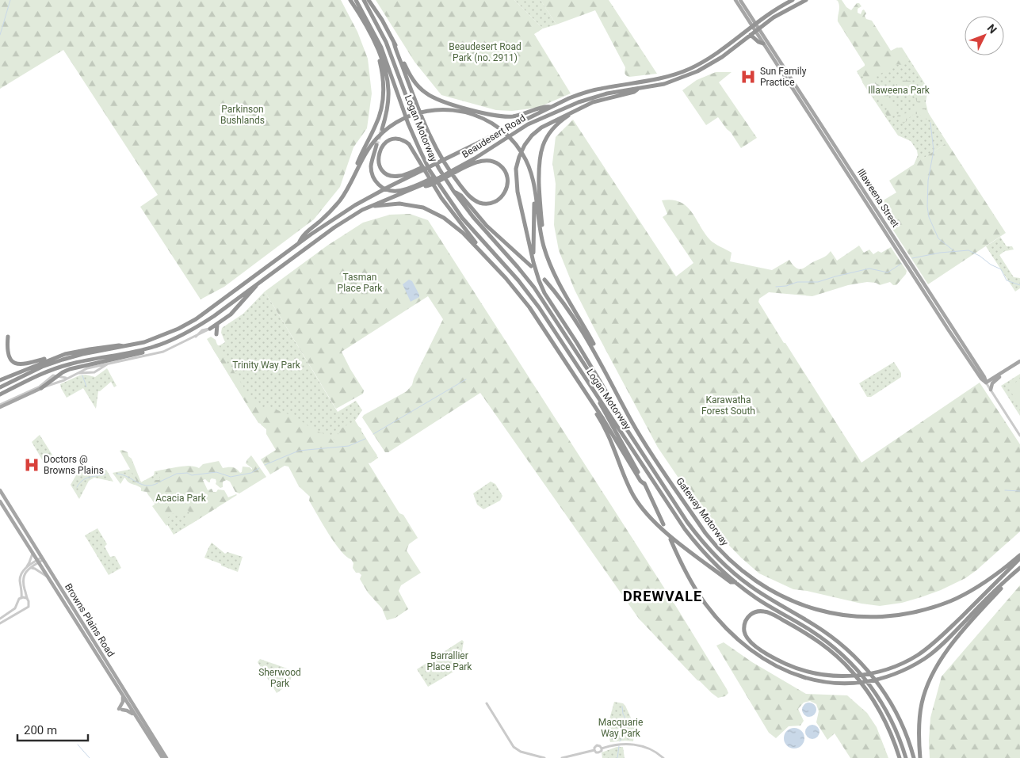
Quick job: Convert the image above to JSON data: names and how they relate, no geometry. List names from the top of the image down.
{
  "streets": {
    "highway": ["Logan Motorway", "Beaudesert Road", "Gateway Motorway"],
    "main road": ["Illaweena Street", "Browns Plains Road"]
  },
  "crossings": [
    ["Beaudesert Road", "Illaweena Street"]
  ],
  "districts": ["DREWVALE"],
  "parks": [
    "Beaudesert Road Park (no. 2911)",
    "Illaweena Park",
    "Parkinson Bushlands",
    "Tasman Place Park",
    "Trinity Way Park",
    "Karawatha Forest South",
    "Acacia Park",
    "Barrallier Place Park",
    "Sherwood Park",
    "Macquarie Way Park"
  ],
  "places": {
    "hospital": ["Sun Family Practice", "Doctors @ Browns Plains"]
  },
  "scale_bar": "200 m",
  "north": "top right"
}
